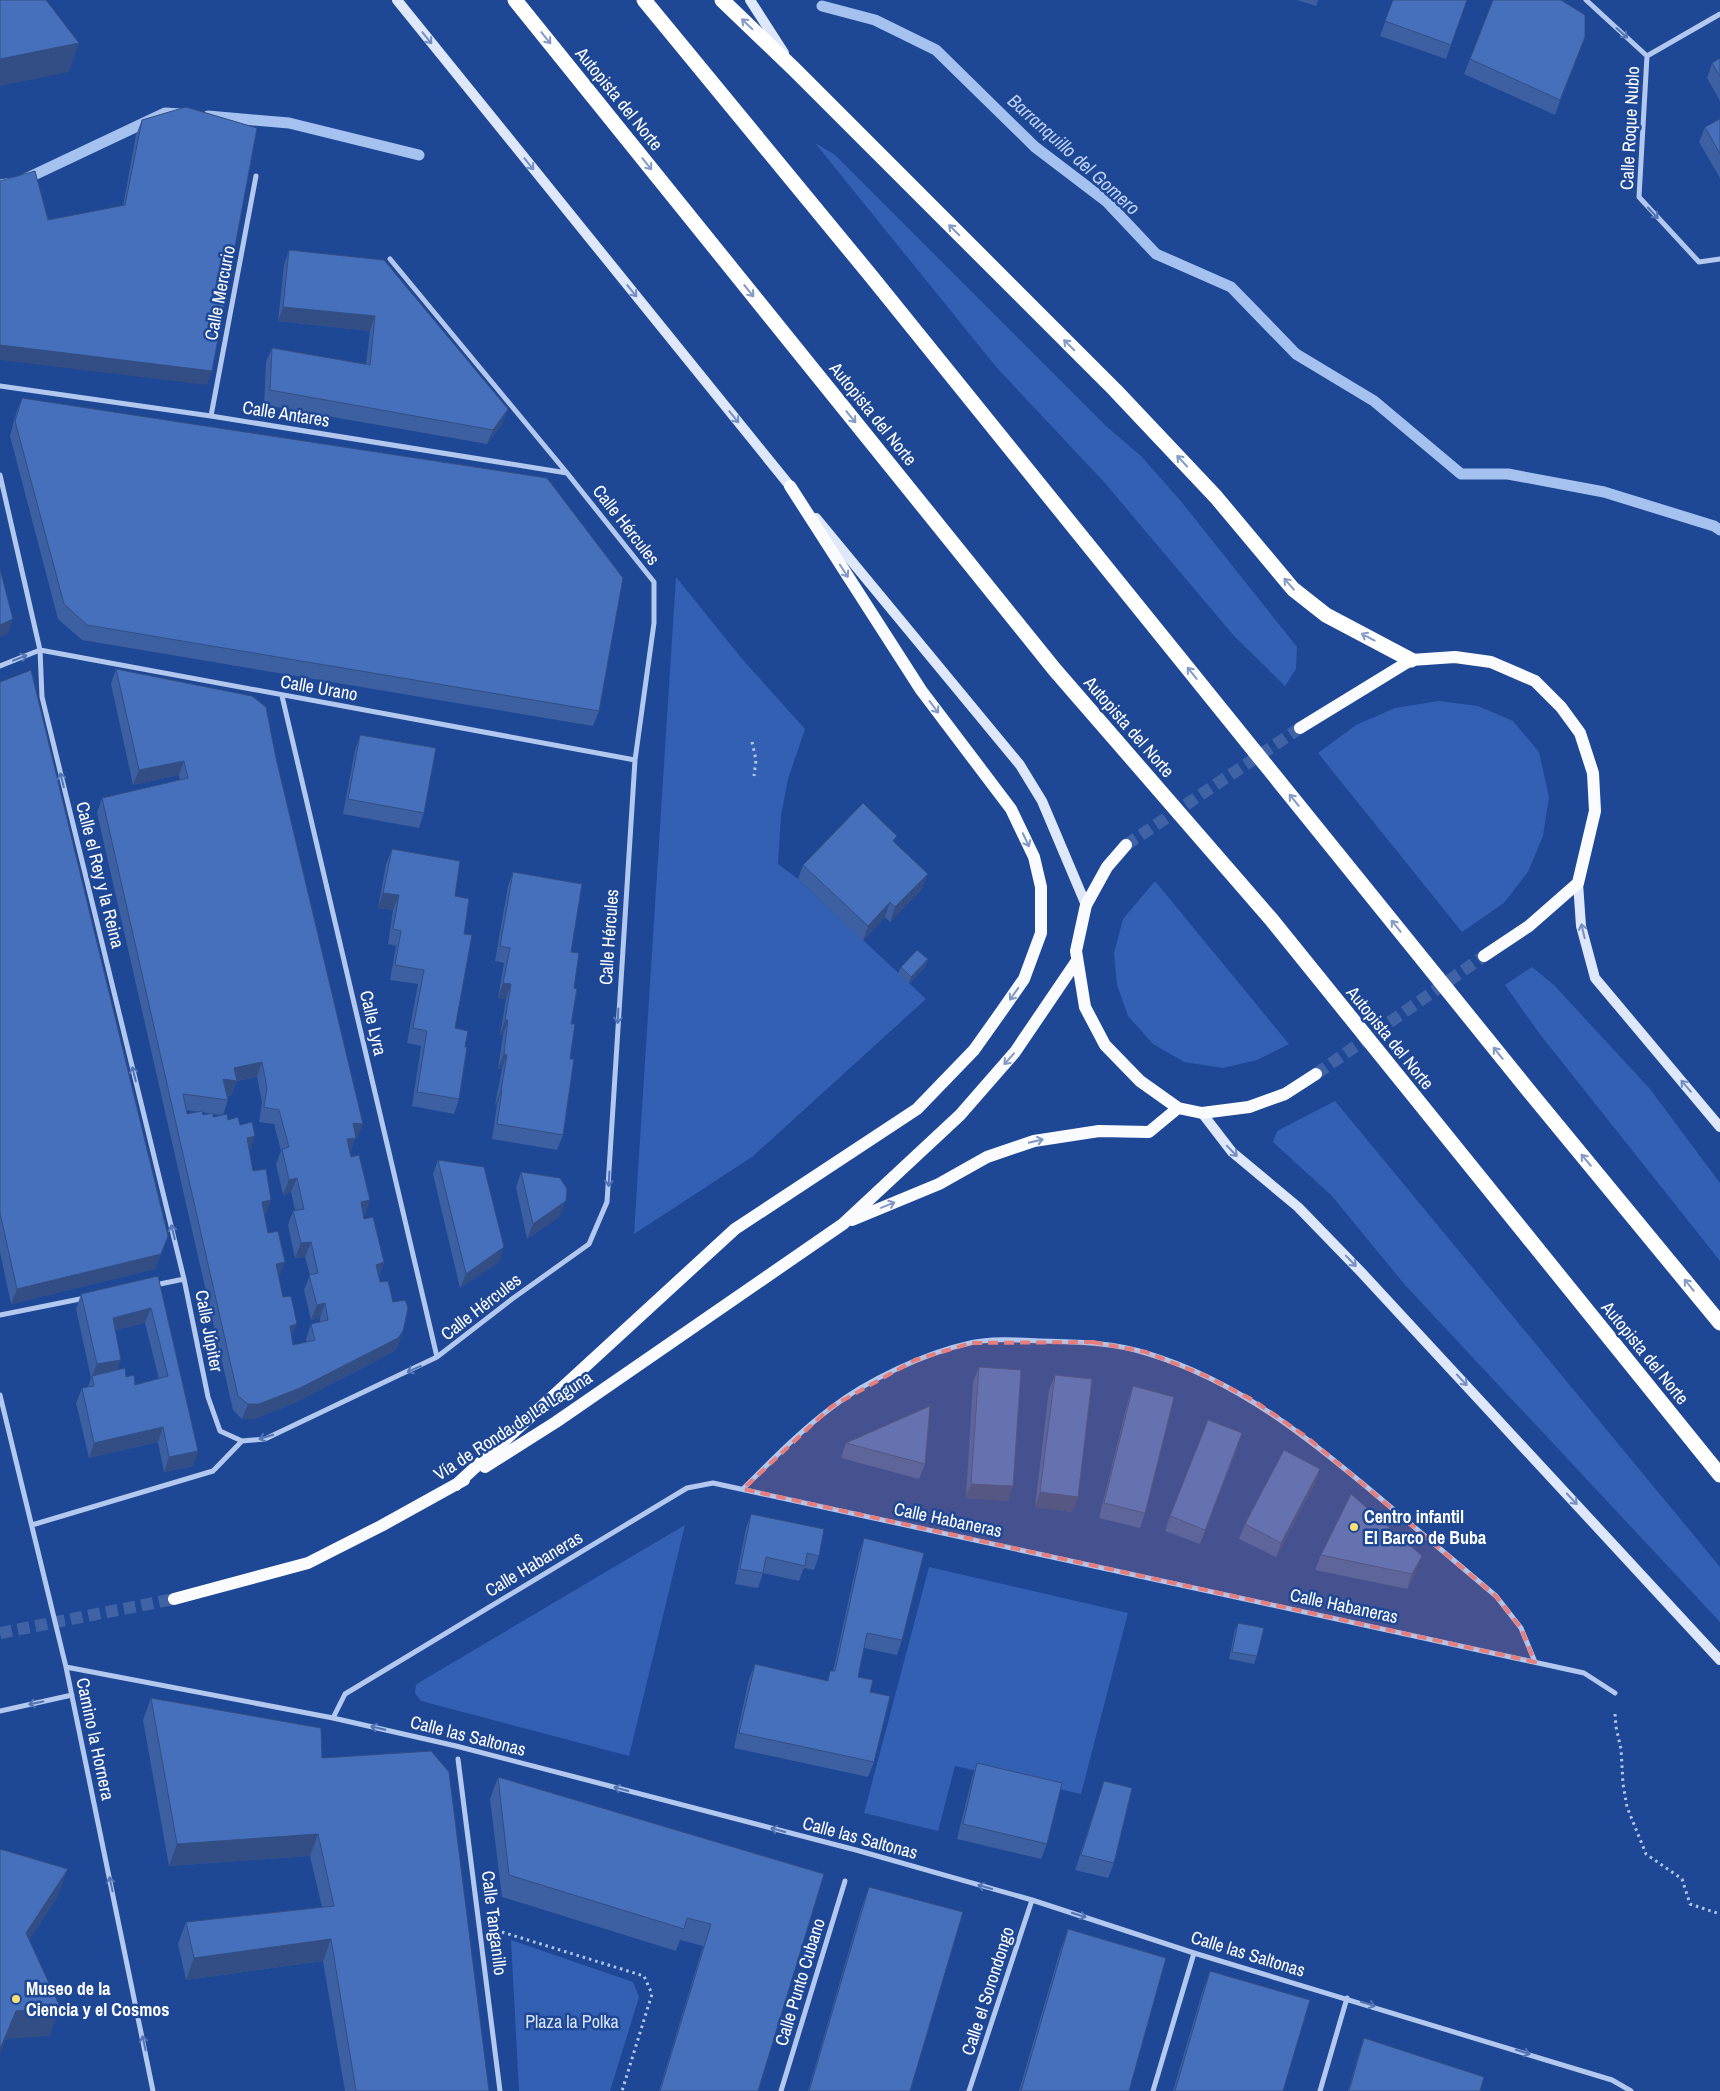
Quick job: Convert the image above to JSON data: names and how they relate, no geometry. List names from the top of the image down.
{
  "streets": {
    "highway": ["Autopista del Norte"],
    "main road": ["Vía de Ronda de La Laguna"],
    "street": [
      "Calle Roque Nublo",
      "Calle Mercurio",
      "Calle Antares",
      "Calle Hércules",
      "Calle Urano",
      "Calle el Rey y la Reina",
      "Calle Lyra",
      "Calle Júpiter",
      "Calle Habaneras",
      "Calle las Saltonas",
      "Camino la Hornera",
      "Calle Tanganillo",
      "Calle Punto Cubano",
      "Calle el Sorondongo"
    ]
  },
  "crossings": [
    ["Calle Mercurio", "Calle Antares"],
    ["Calle Antares", "Calle Hércules"],
    ["Calle Hércules", "Calle Urano"],
    ["Calle Hércules", "Calle Lyra"],
    ["Calle Hércules", "Calle Júpiter"],
    ["Calle Urano", "Calle el Rey y la Reina"],
    ["Calle Urano", "Calle Lyra"],
    ["Calle el Rey y la Reina", "Calle Júpiter"],
    ["Calle Habaneras", "Calle las Saltonas"],
    ["Calle las Saltonas", "Camino la Hornera"],
    ["Calle las Saltonas", "Calle el Sorondongo"]
  ],
  "one_way": [
    "Calle Roque Nublo",
    "Calle Hércules",
    "Calle el Rey y la Reina",
    "Camino la Hornera"
  ],
  "water": ["Barranquillo del Gomero"],
  "parks": ["Plaza la Polka"],
  "places": ["Centro infantil El Barco de Buba", "Museo de la Ciencia y el Cosmos"]
}
